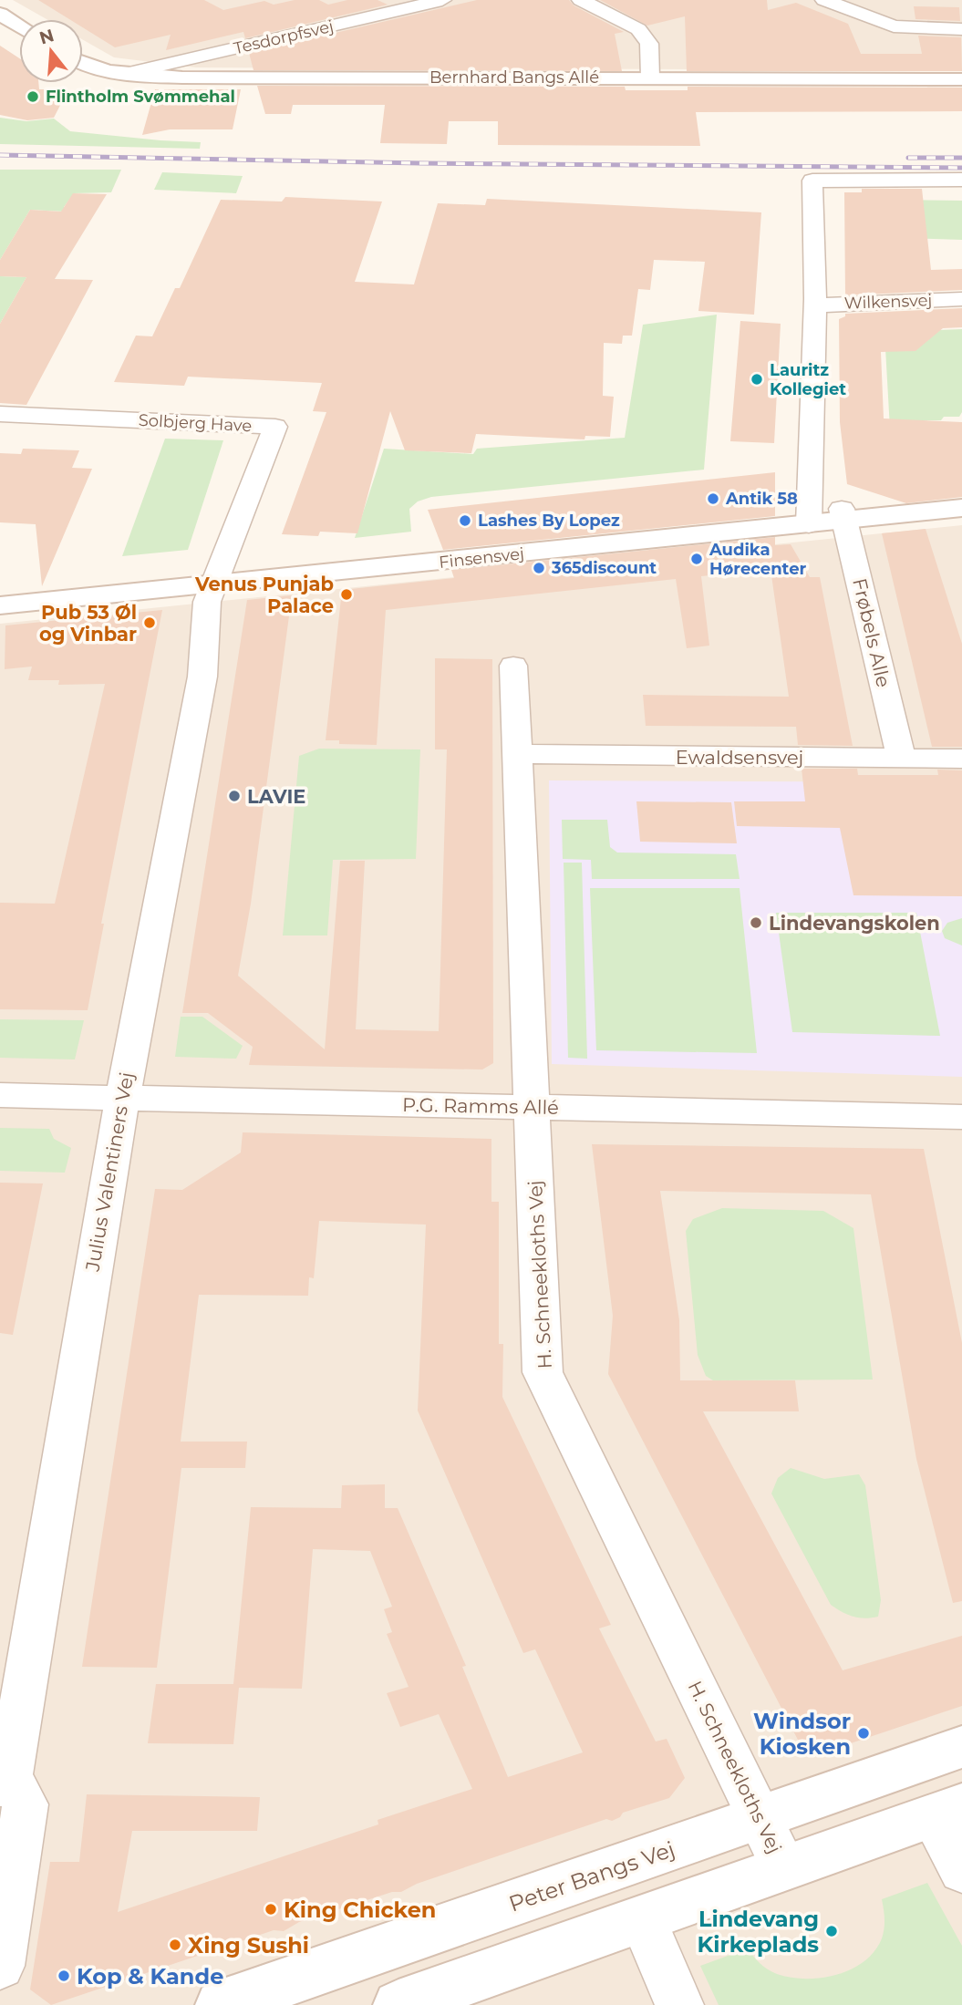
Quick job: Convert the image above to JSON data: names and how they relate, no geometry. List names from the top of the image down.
{
  "streets": {
    "street": [
      "Tesdorpfsvej",
      "Bernhard Bangs Allé",
      "Wilkensvej",
      "Solbjerg Have",
      "Finsensvej",
      "Frøbels Alle",
      "Ewaldsensvej",
      "P.G. Ramms Allé",
      "Julius Valentiners Vej",
      "H. Schneekloths Vej",
      "Peter Bangs Vej"
    ]
  },
  "crossings": [
    ["Tesdorpfsvej", "Bernhard Bangs Allé"],
    ["Solbjerg Have", "Finsensvej"],
    ["Solbjerg Have", "Julius Valentiners Vej"],
    ["Finsensvej", "Frøbels Alle"],
    ["Finsensvej", "Julius Valentiners Vej"],
    ["Frøbels Alle", "Ewaldsensvej"],
    ["Ewaldsensvej", "H. Schneekloths Vej"],
    ["P.G. Ramms Allé", "Julius Valentiners Vej"],
    ["P.G. Ramms Allé", "H. Schneekloths Vej"],
    ["H. Schneekloths Vej", "Peter Bangs Vej"]
  ],
  "places": [
    "Flintholm Svømmehal",
    "Lauritz Kollegiet",
    "Antik 58",
    "Lashes By Lopez",
    "Audika Hørecenter",
    "365discount",
    "Venus Punjab Palace",
    "Pub 53 Øl og Vinbar",
    "LAVIE",
    "Lindevangskolen",
    "Windsor Kiosken",
    "King Chicken",
    "Lindevang Kirkeplads",
    "Xing Sushi",
    "Kop & Kande"
  ],
  "north": "top"
}
